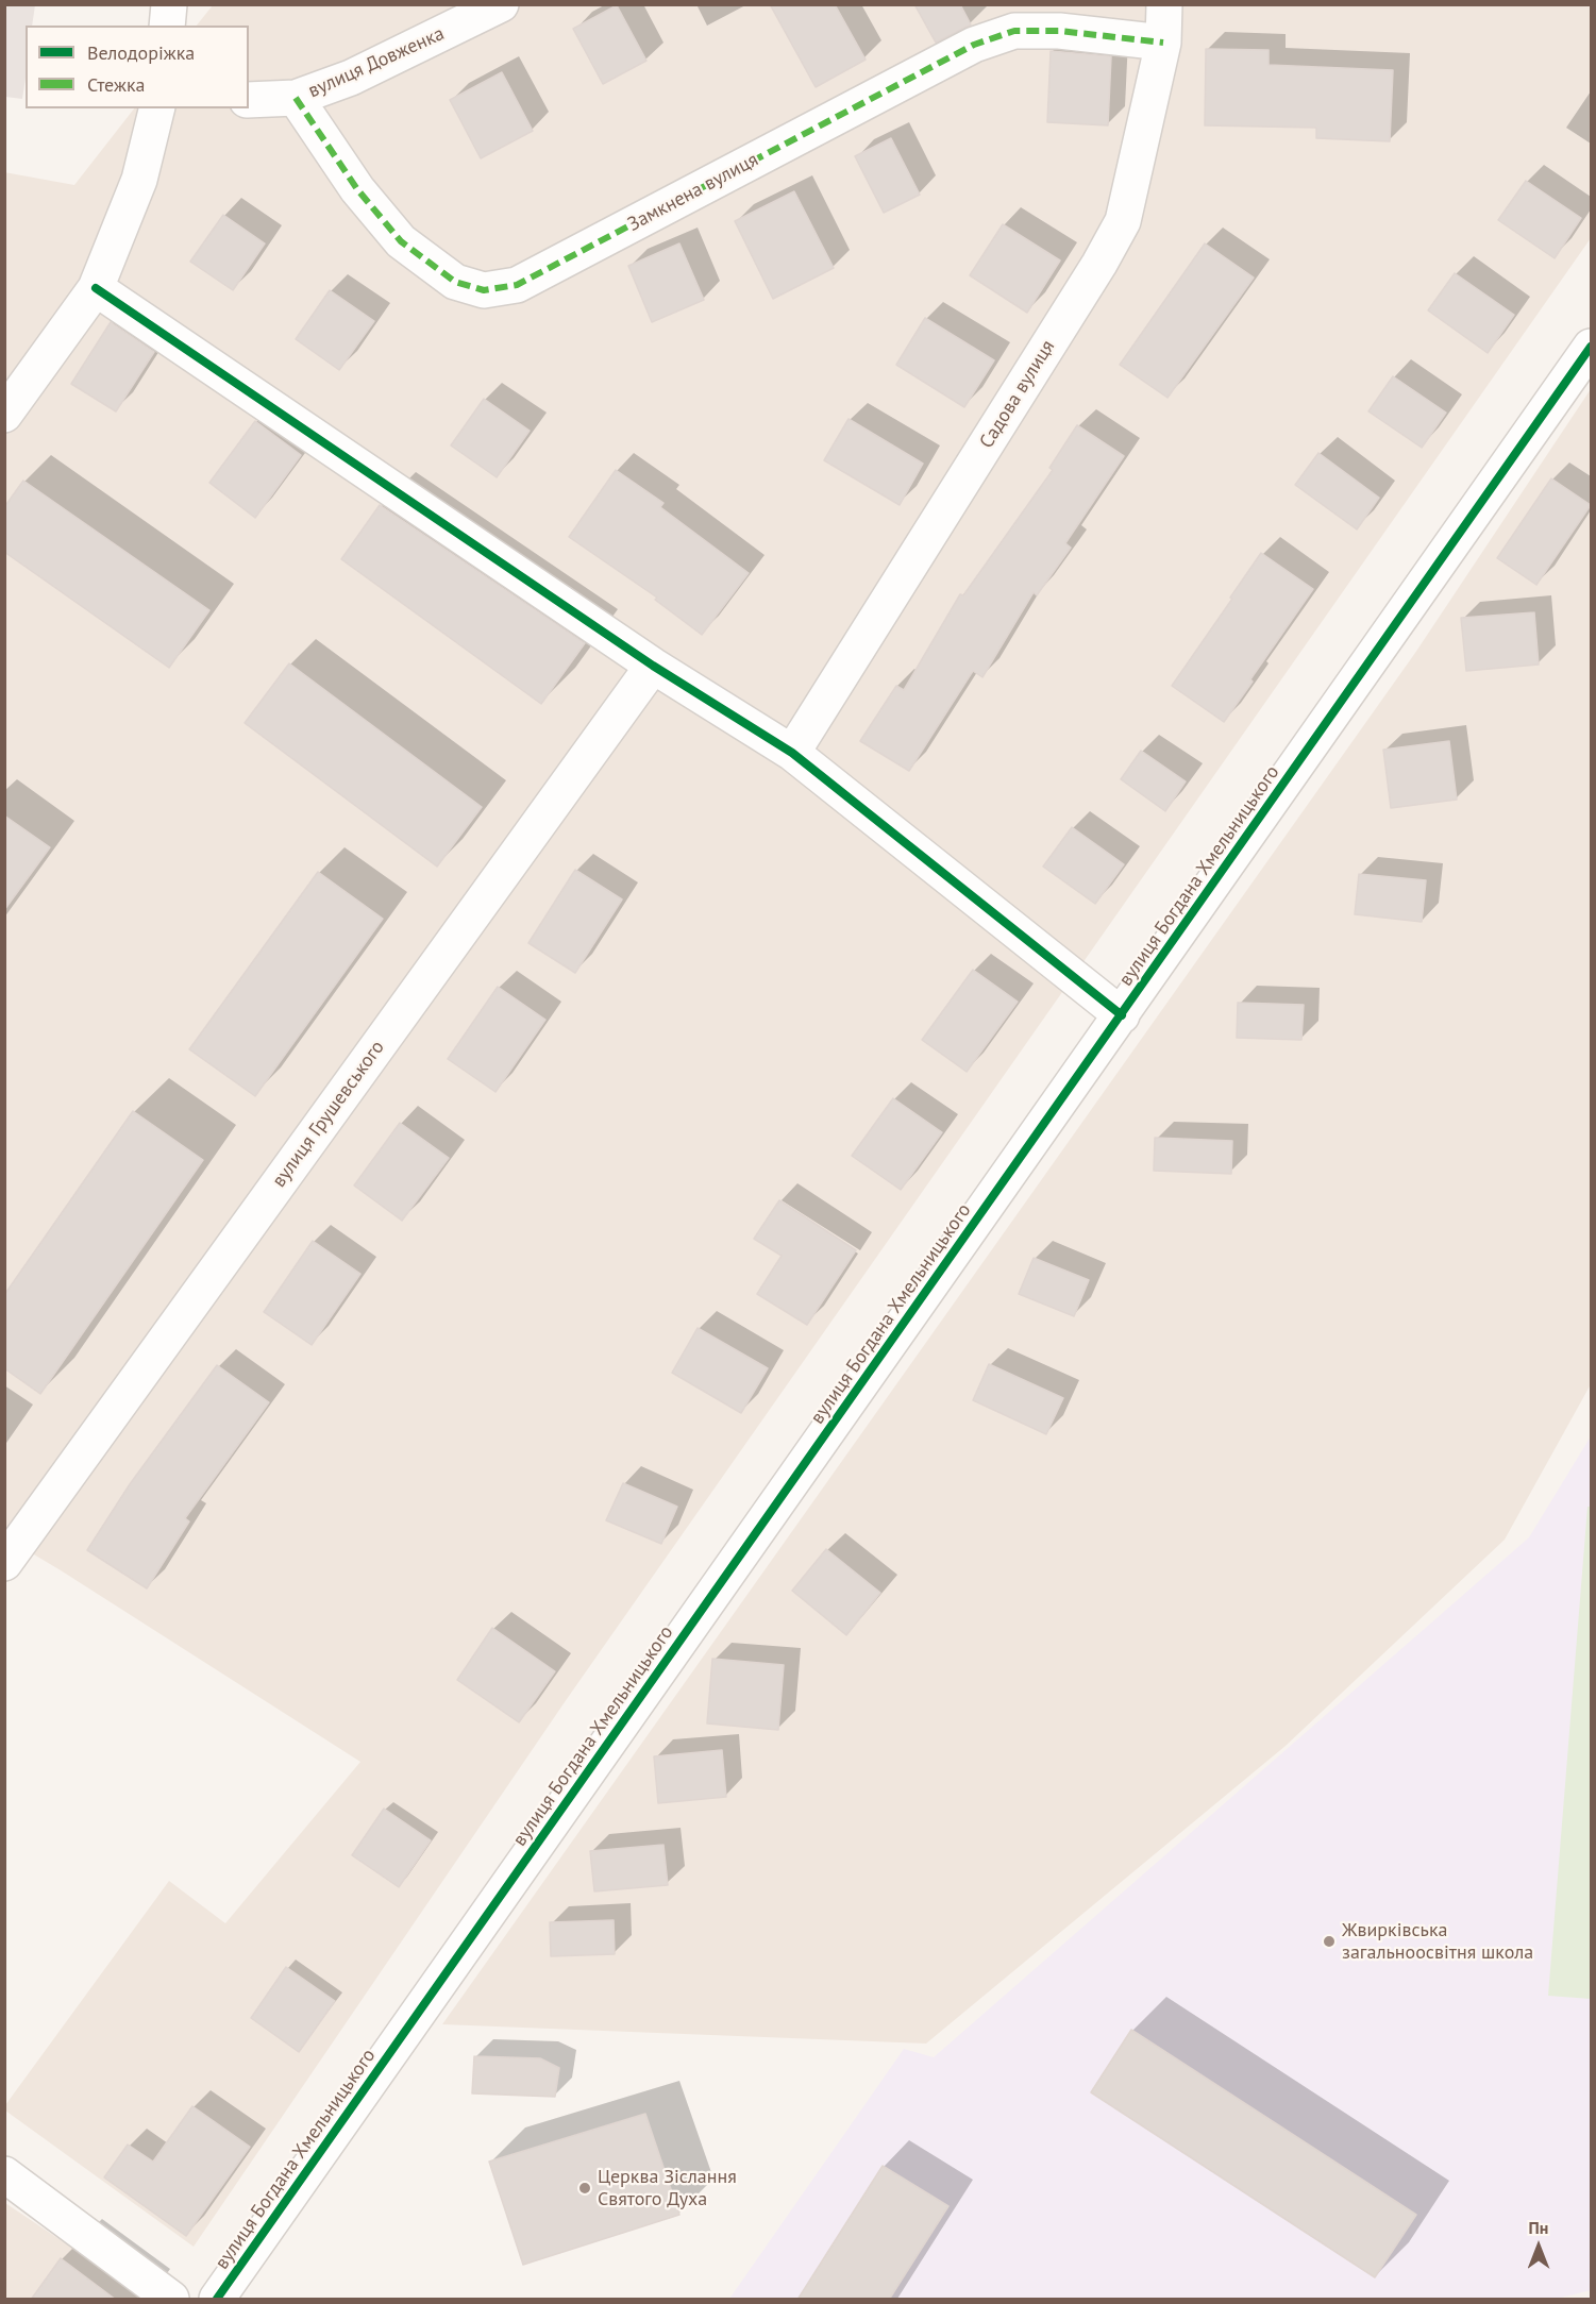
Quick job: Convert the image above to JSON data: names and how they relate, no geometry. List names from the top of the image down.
{
  "streets": {
    "street": [
      "вулиця Довженка",
      "Замкнена вулиця",
      "Садова вулиця",
      "вулиця Богдана Хмельницького",
      "вулиця Грушевського"
    ]
  },
  "crossings": [
    ["вулиця Довженка", "Замкнена вулиця"],
    ["Замкнена вулиця", "Садова вулиця"]
  ],
  "places": ["Жвирківська загальноосвітня школа", "Церква Зіслання Святого Духа"],
  "legend": ["Велодоріжка", "Стежка"],
  "north": "top"
}
